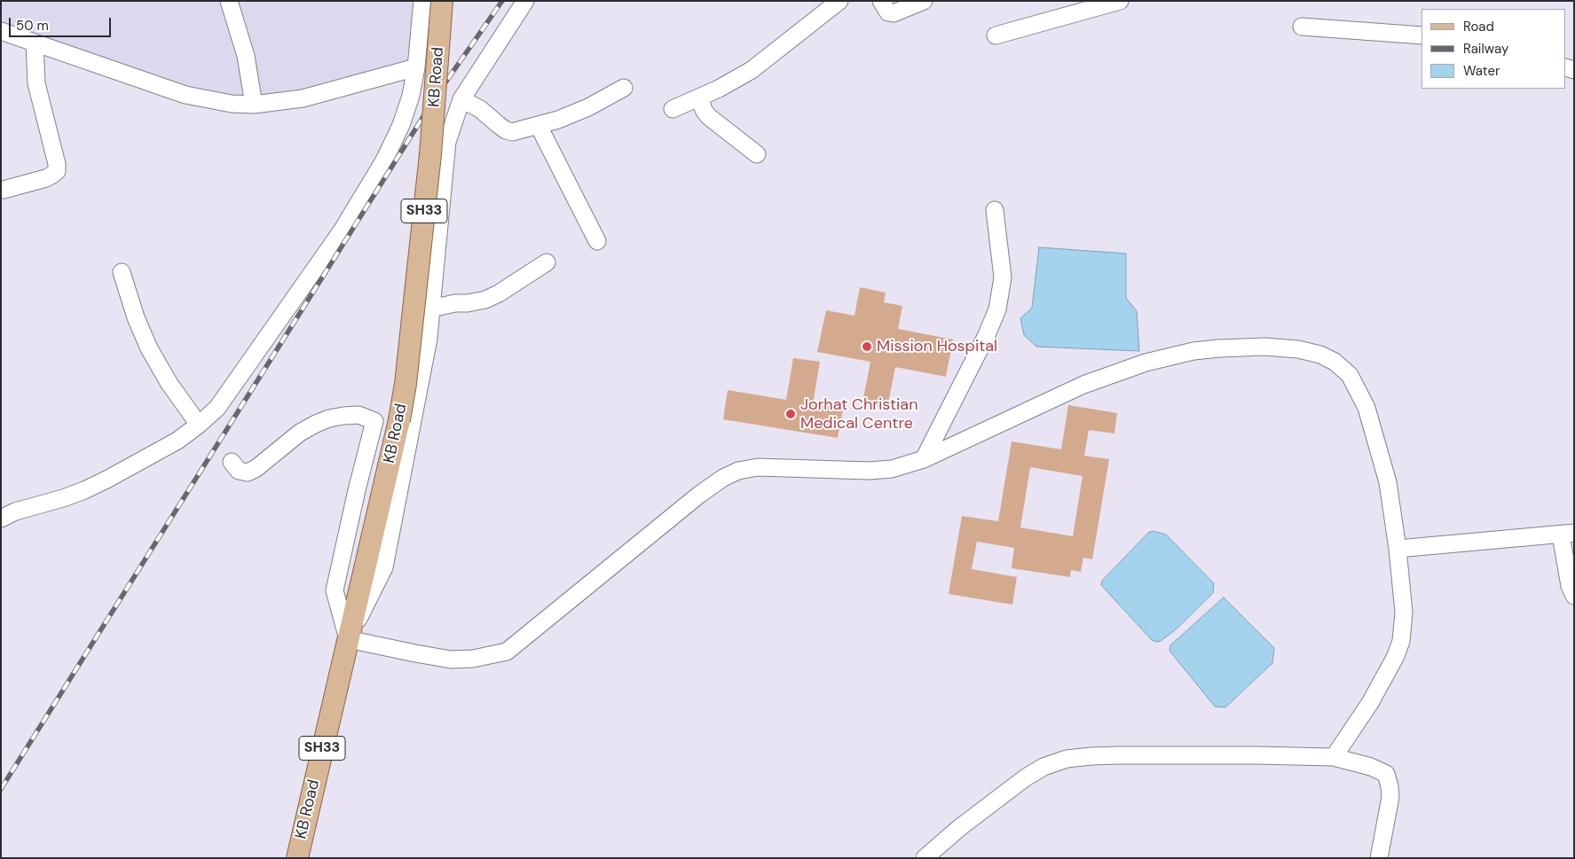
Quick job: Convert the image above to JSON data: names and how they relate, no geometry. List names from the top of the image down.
{
  "streets": {
    "main road": ["KB Road", "SH33"]
  },
  "places": ["Mission Hospital", "Jorhat Christian Medical Centre"],
  "legend": ["Road", "Railway", "Water"],
  "scale_bar": "50 m"
}
